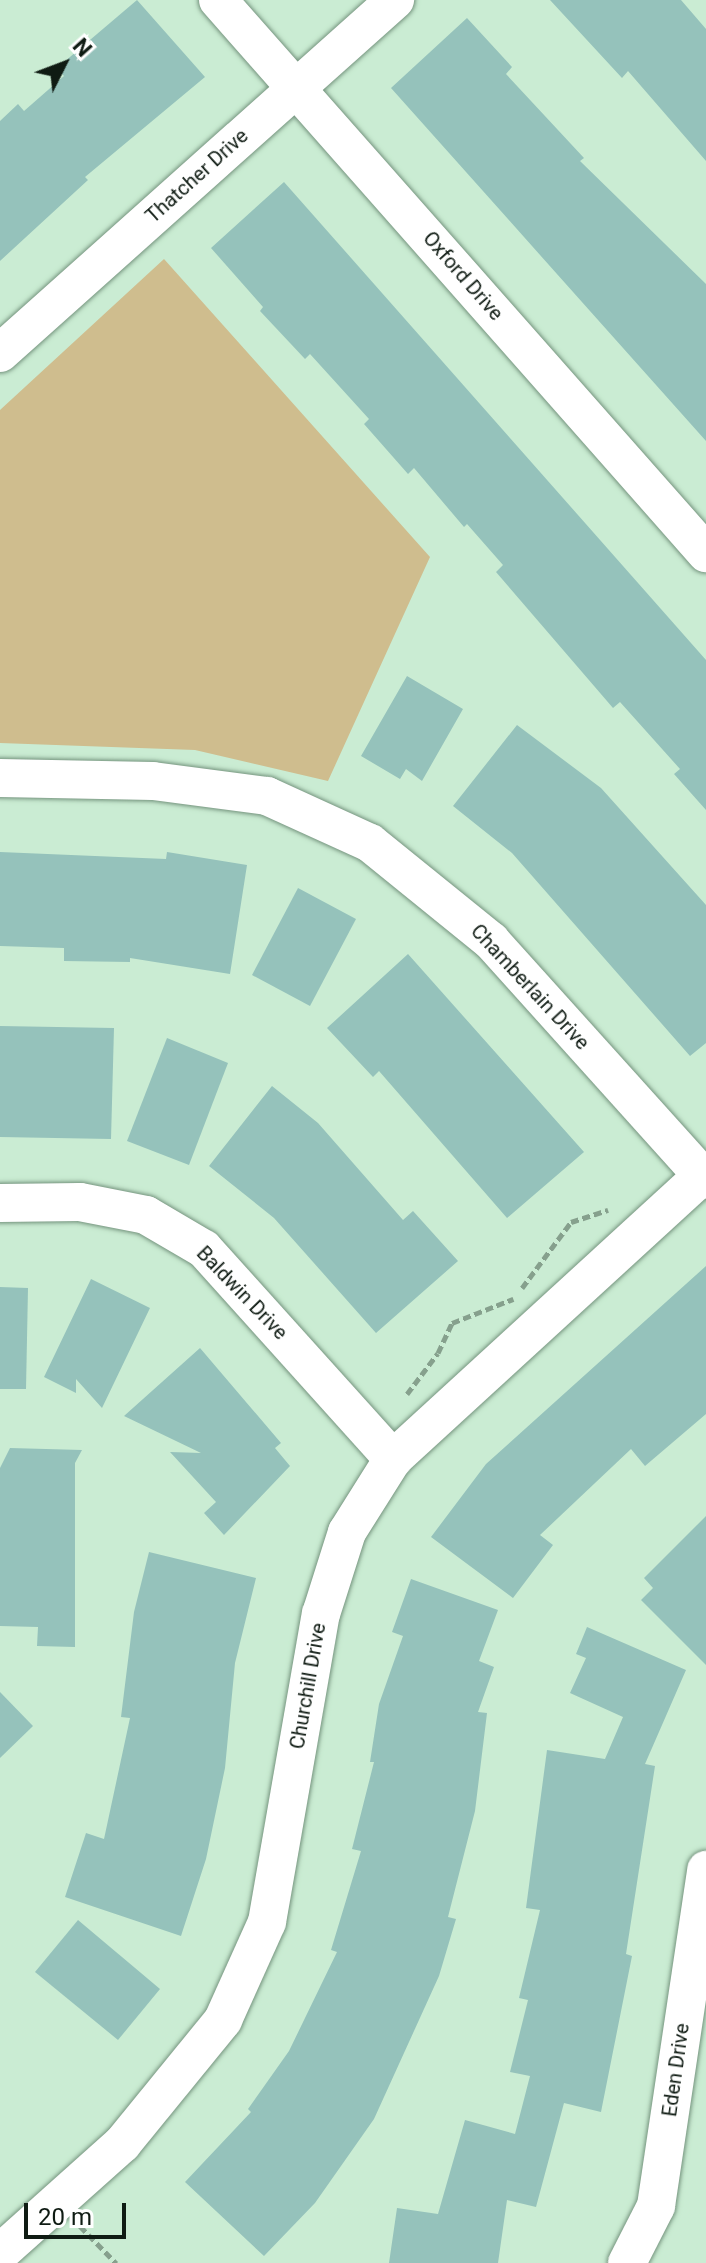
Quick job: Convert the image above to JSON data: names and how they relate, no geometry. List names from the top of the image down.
{
  "streets": {
    "street": [
      "Thatcher Drive",
      "Oxford Drive",
      "Chamberlain Drive",
      "Baldwin Drive",
      "Churchill Drive",
      "Eden Drive"
    ]
  },
  "crossings": [
    ["Thatcher Drive", "Oxford Drive"],
    ["Chamberlain Drive", "Churchill Drive"],
    ["Baldwin Drive", "Churchill Drive"]
  ],
  "scale_bar": "20 m",
  "north": "top right"
}
